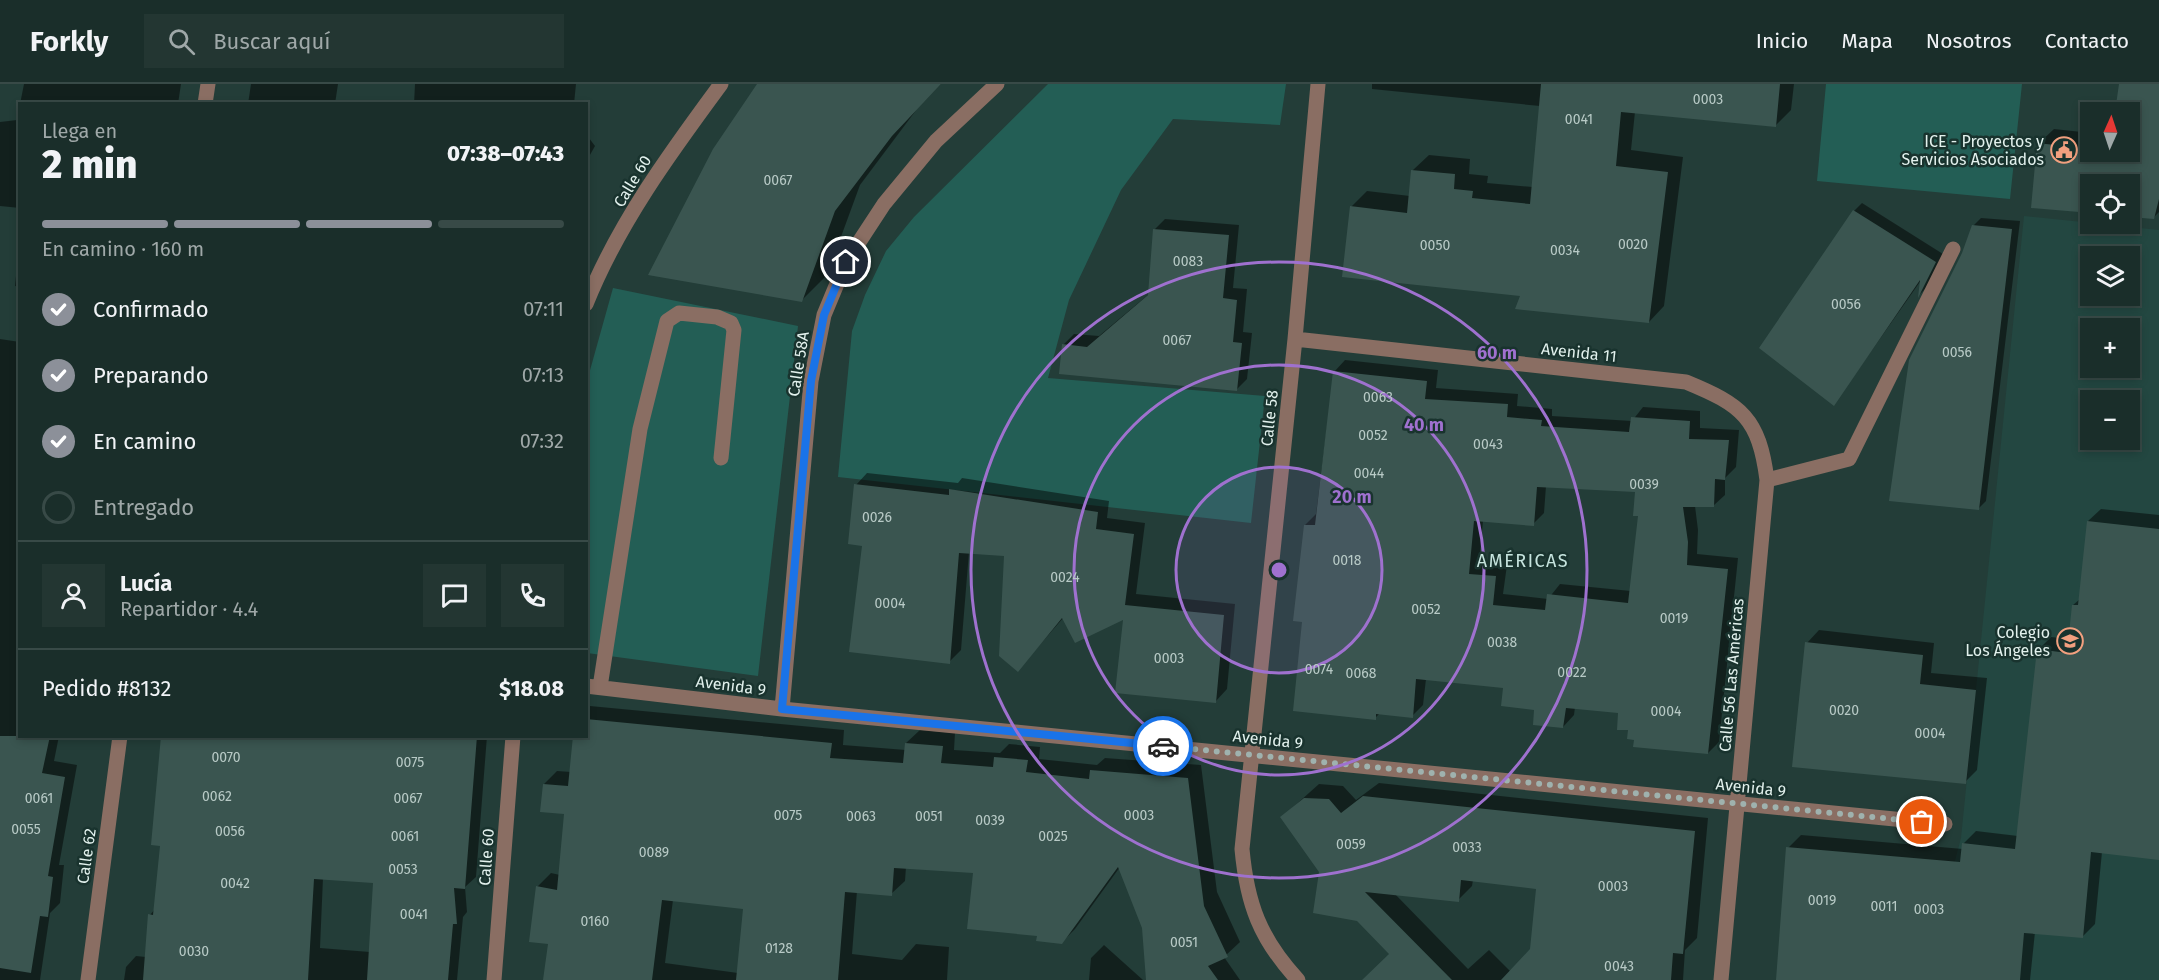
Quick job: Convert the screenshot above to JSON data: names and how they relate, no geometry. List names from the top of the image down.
{
  "streets": {
    "street": [
      "Calle 60",
      "Avenida 11",
      "Calle 58A",
      "Calle 58",
      "Calle 56 Las Américas",
      "Avenida 9",
      "Calle 62"
    ]
  },
  "crossings": [
    ["Avenida 11", "Calle 58"],
    ["Avenida 11", "Calle 56 Las Américas"],
    ["Calle 58A", "Avenida 9"],
    ["Calle 58", "Avenida 9"],
    ["Calle 56 Las Américas", "Avenida 9"]
  ],
  "districts": ["AMÉRICAS"],
  "places": {
    "public building": ["ICE - Proyectos y Servicios Asociados"],
    "school or university": ["Colegio Los Ángeles"]
  },
  "house_numbers": [
    "0003",
    "0041",
    "0067",
    "0020",
    "0050",
    "0034",
    "0083",
    "0056",
    "0067",
    "0056",
    "0063",
    "0052",
    "0043",
    "0044",
    "0039",
    "0026",
    "0018",
    "0024",
    "0004",
    "0052",
    "0019",
    "0038",
    "0003",
    "0074",
    "0022",
    "0068",
    "0020",
    "0004",
    "0004",
    "0070",
    "0075",
    "0062",
    "0061",
    "0067",
    "0075",
    "0003",
    "0063",
    "0051",
    "0039",
    "0055",
    "0056",
    "0061",
    "0025",
    "0059",
    "0033",
    "0089",
    "0053",
    "0042",
    "0003",
    "0019",
    "0011",
    "0003",
    "0041",
    "0160",
    "0051",
    "0128",
    "0030",
    "0043"
  ],
  "north": "top",
  "page": {
    "header": "Forkly",
    "search": "Buscar aquí",
    "nav": [
      "Inicio",
      "Mapa",
      "Nosotros",
      "Contacto"
    ],
    "map_buttons": ["+", "−"],
    "heading": ["2 min", "Llega en", "07:38–07:43"],
    "panel": [
      "Lucía",
      "Repartidor · 4.4",
      "Pedido #8132",
      "$18.08"
    ],
    "bar": "En camino · 160 m",
    "list": [
      ["Confirmado", "07:11"],
      ["Preparando", "07:13"],
      ["En camino", "07:32"],
      "Entregado"
    ]
  },
  "rings": ["60 m", "40 m", "20 m"]
}
